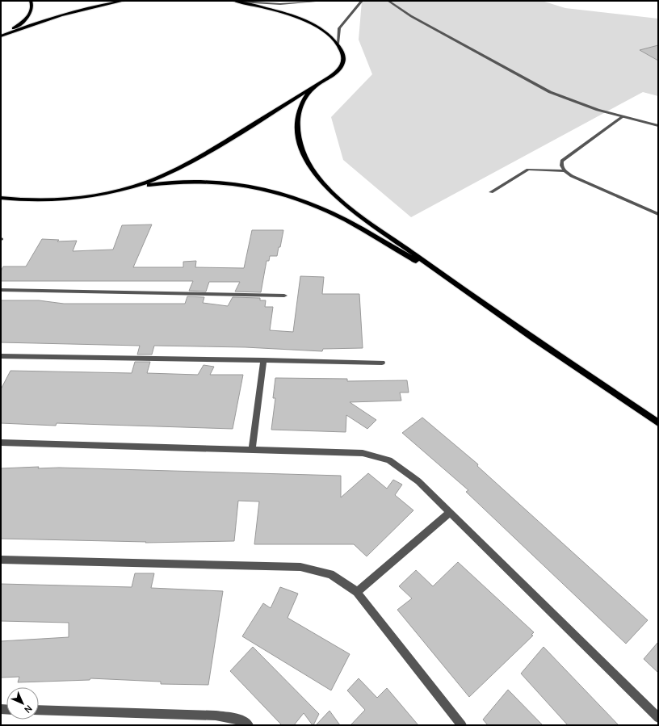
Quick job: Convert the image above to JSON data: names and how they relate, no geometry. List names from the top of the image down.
{
  "north": "bottom right"
}
